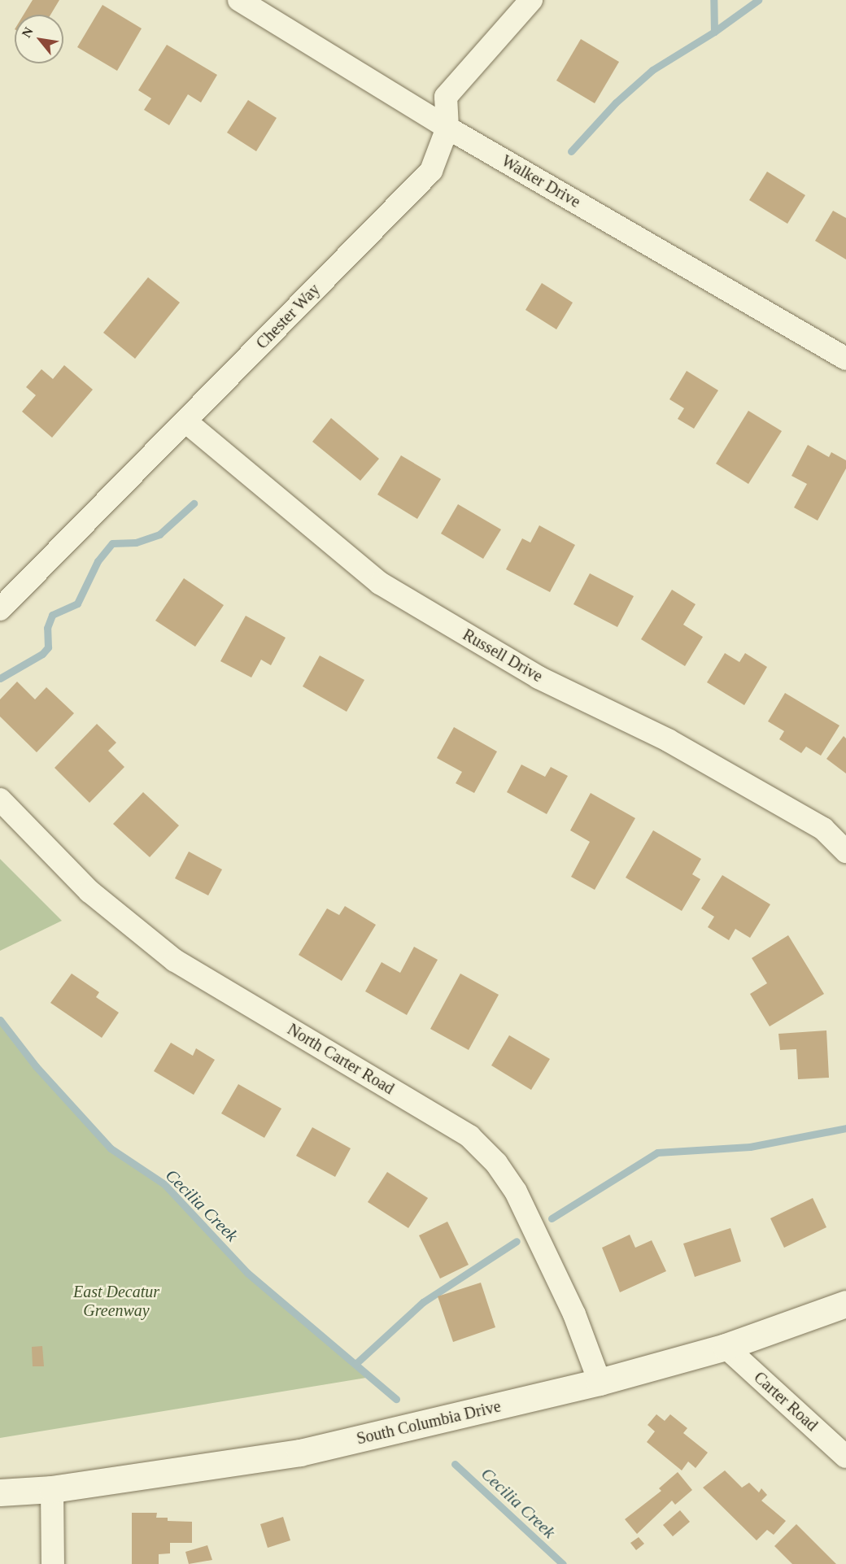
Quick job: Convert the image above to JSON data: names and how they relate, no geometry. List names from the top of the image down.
{
  "streets": {
    "main road": ["South Columbia Drive"],
    "street": [
      "Walker Drive",
      "Chester Way",
      "Russell Drive",
      "North Carter Road",
      "Carter Road"
    ]
  },
  "crossings": [
    ["Walker Drive", "Chester Way"],
    ["Chester Way", "Russell Drive"],
    ["North Carter Road", "South Columbia Drive"],
    ["Carter Road", "South Columbia Drive"]
  ],
  "water": ["Cecilia Creek"],
  "parks": ["East Decatur Greenway"],
  "north": "top left"
}
